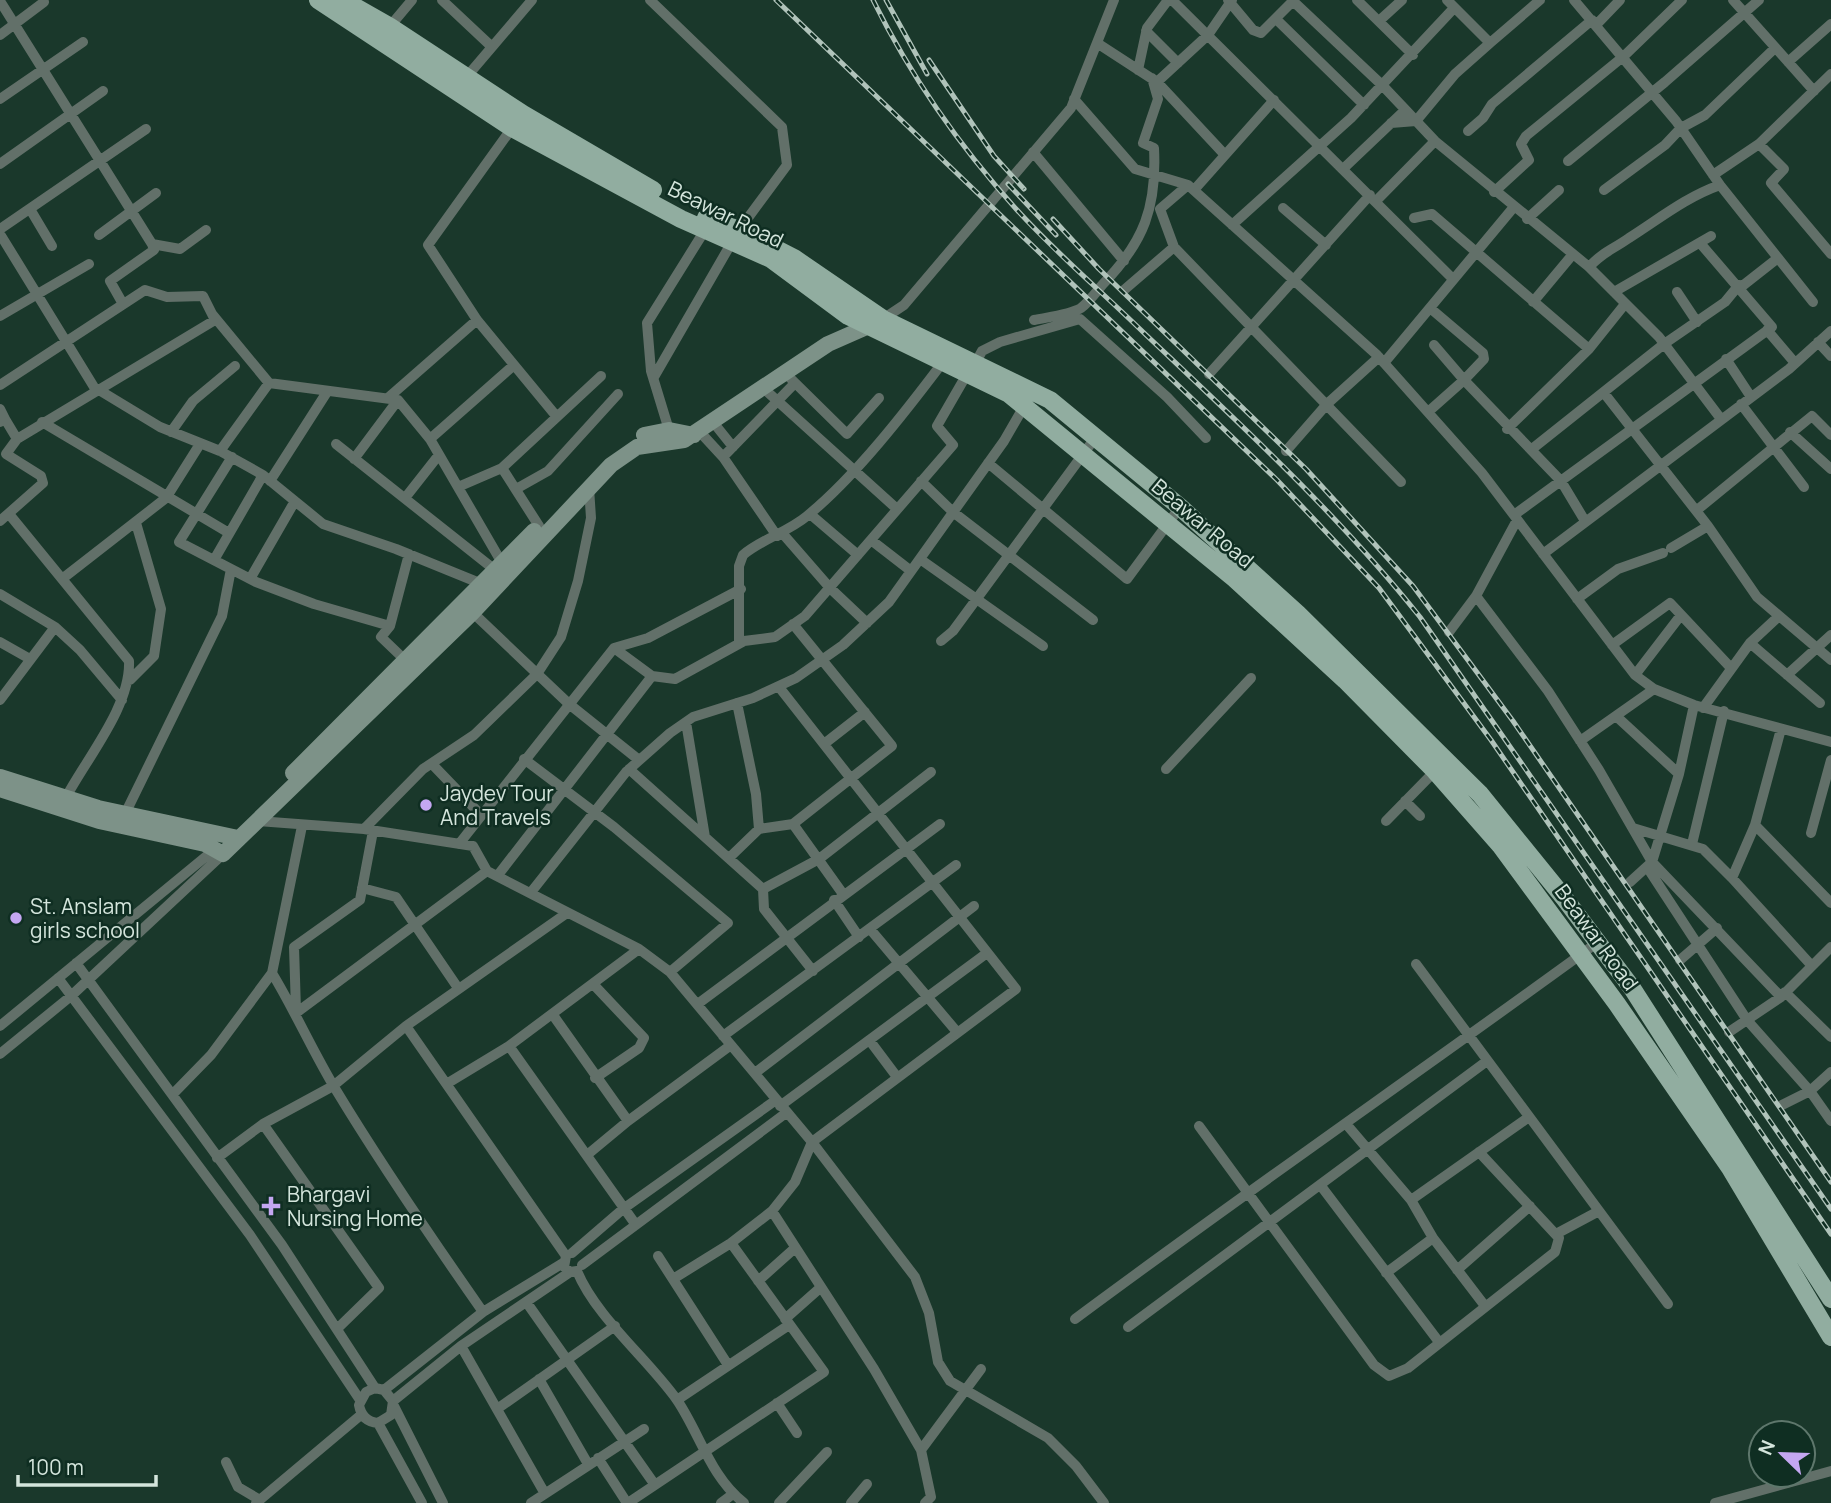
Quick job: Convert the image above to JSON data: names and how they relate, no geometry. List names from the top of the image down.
{
  "streets": {
    "main road": ["Beawar Road"]
  },
  "places": {
    "other": ["Jaydev Tour And Travels", "St. Anslam girls school"],
    "health": ["Bhargavi Nursing Home"]
  },
  "scale_bar": "100 m",
  "north": "top left"
}
